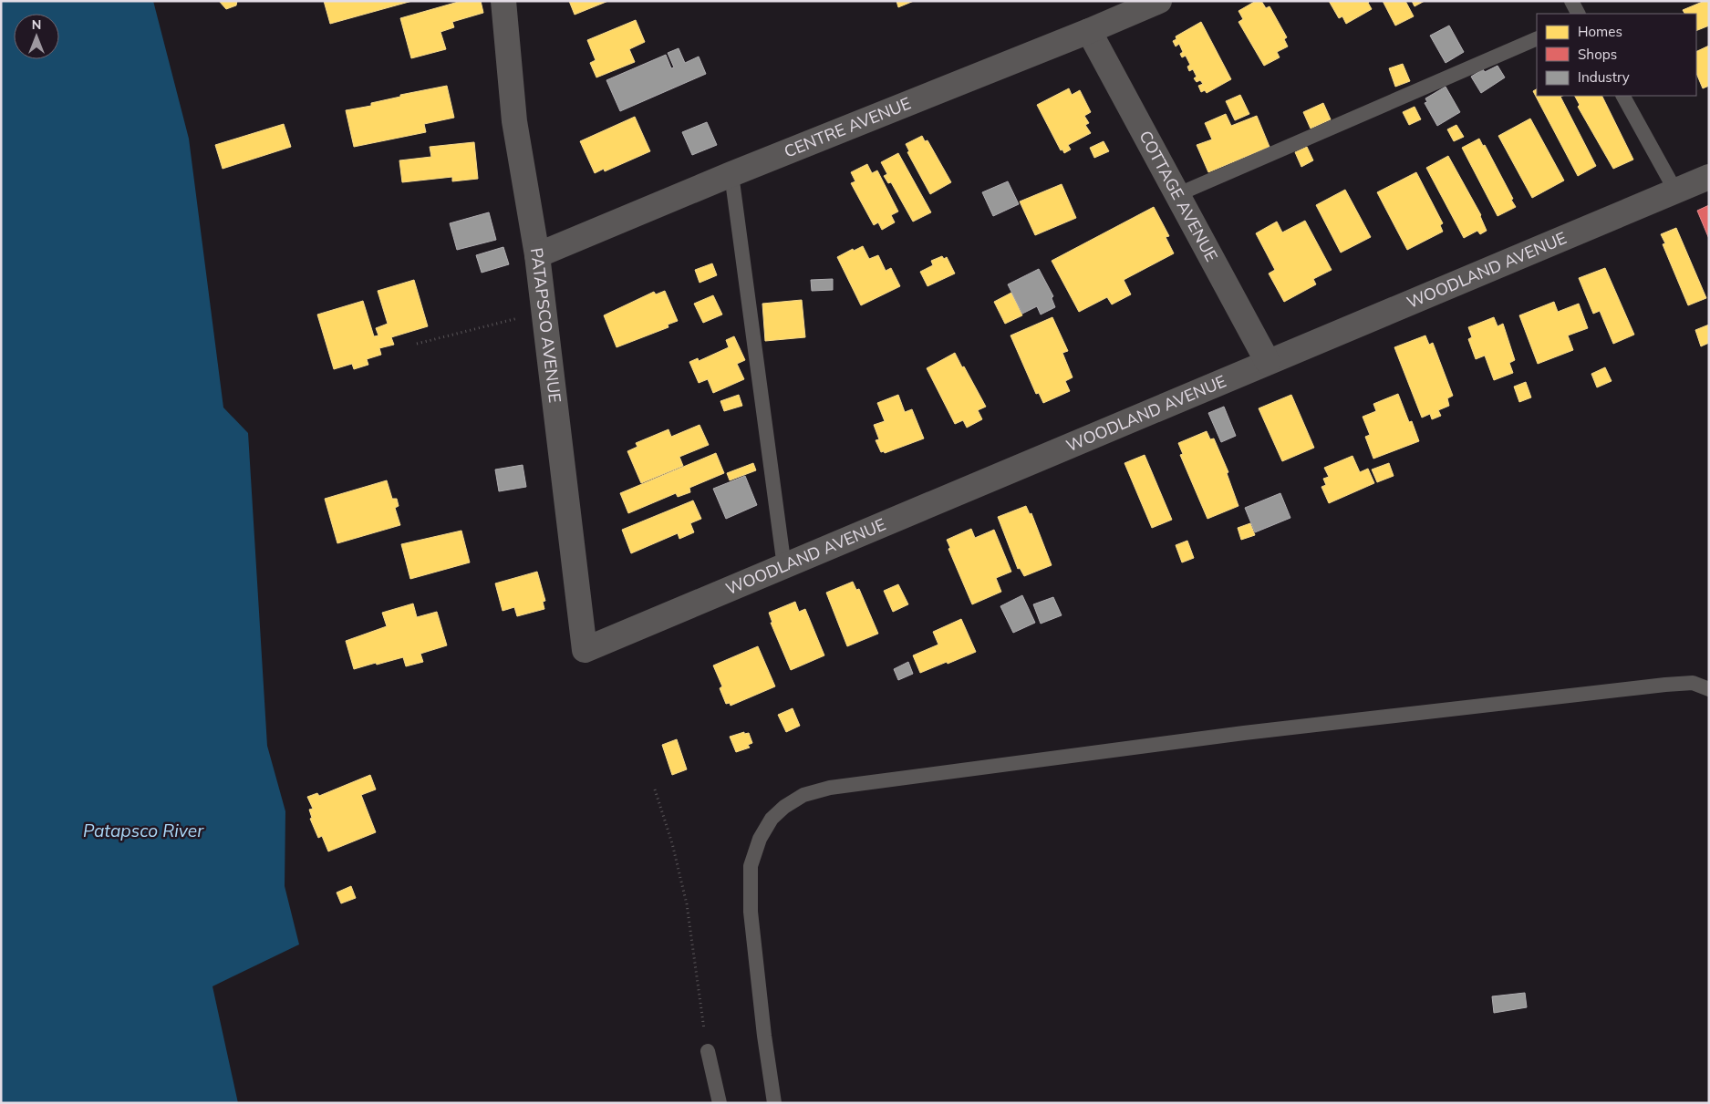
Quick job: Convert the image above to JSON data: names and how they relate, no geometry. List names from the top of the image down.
{
  "streets": {
    "street": [
      "CENTRE AVENUE",
      "COTTAGE AVENUE",
      "WOODLAND AVENUE",
      "PATAPSCO AVENUE"
    ]
  },
  "crossings": [
    ["CENTRE AVENUE", "COTTAGE AVENUE"],
    ["CENTRE AVENUE", "PATAPSCO AVENUE"],
    ["COTTAGE AVENUE", "WOODLAND AVENUE"],
    ["WOODLAND AVENUE", "PATAPSCO AVENUE"]
  ],
  "water": ["Patapsco River"],
  "legend": ["Homes", "Shops", "Industry"],
  "north": "top"
}
